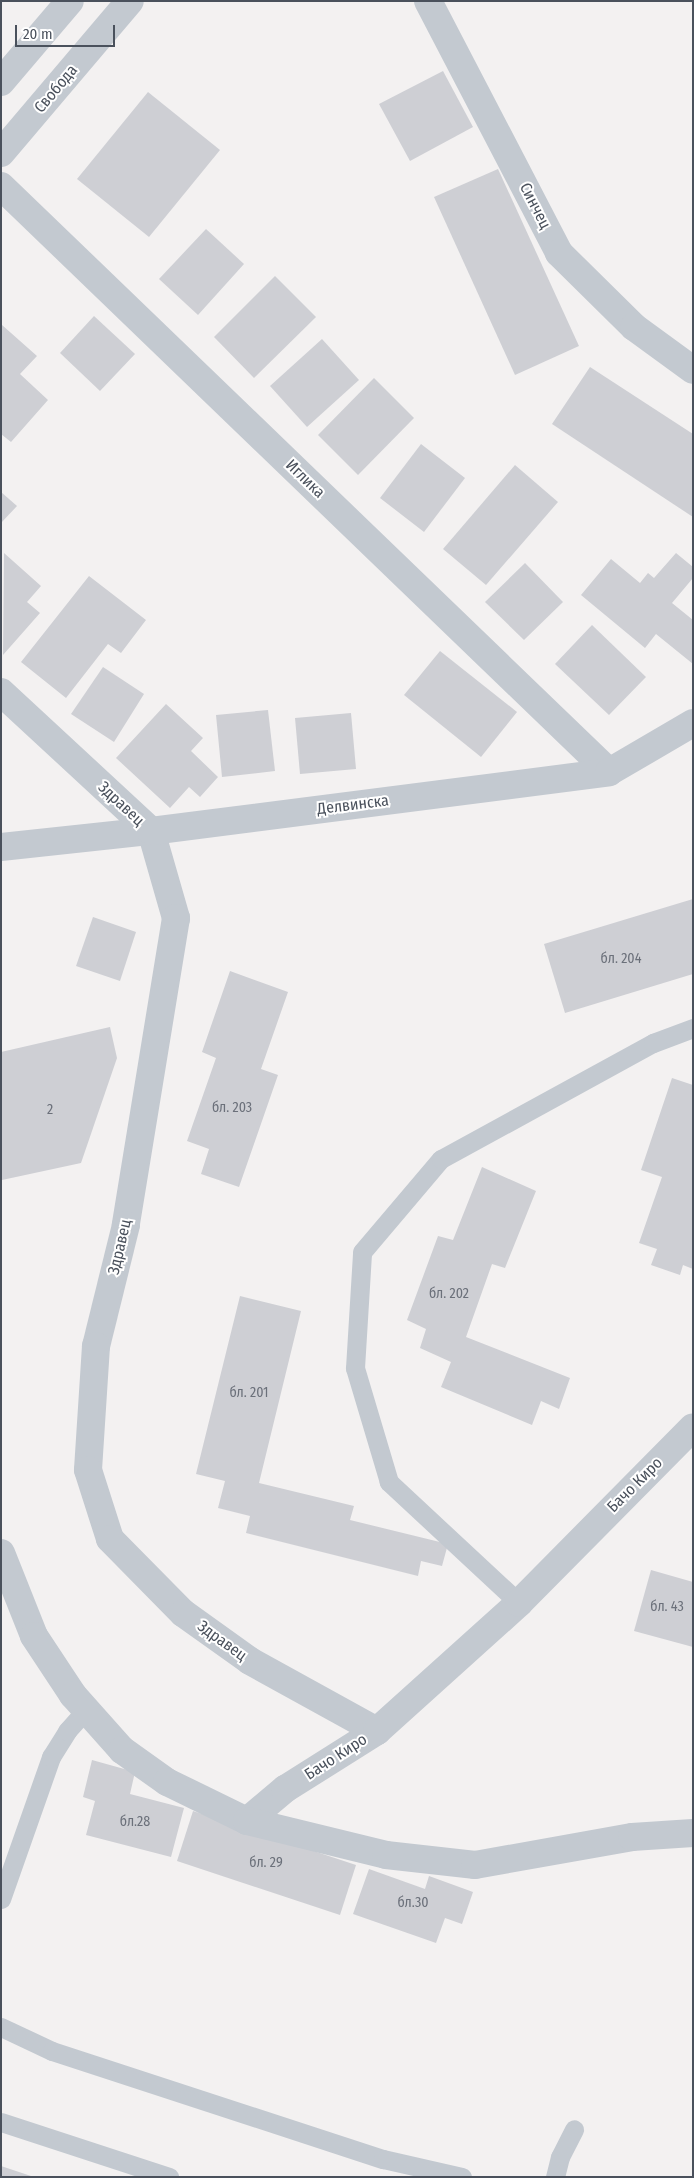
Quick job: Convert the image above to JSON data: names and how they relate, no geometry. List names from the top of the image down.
{
  "streets": {
    "street": [
      "Свобода",
      "Синчец",
      "Иглика",
      "Здравец",
      "Делвинска",
      "Бачо Киро"
    ]
  },
  "crossings": [
    ["Иглика", "Делвинска"],
    ["Здравец", "Делвинска"],
    ["Здравец", "Бачо Киро"]
  ],
  "house_numbers": [
    "бл. 204",
    "бл. 203",
    "2",
    "бл. 202",
    "бл. 201",
    "бл. 43",
    "бл.28",
    "бл. 29",
    "бл.30"
  ],
  "scale_bar": "20 m"
}
